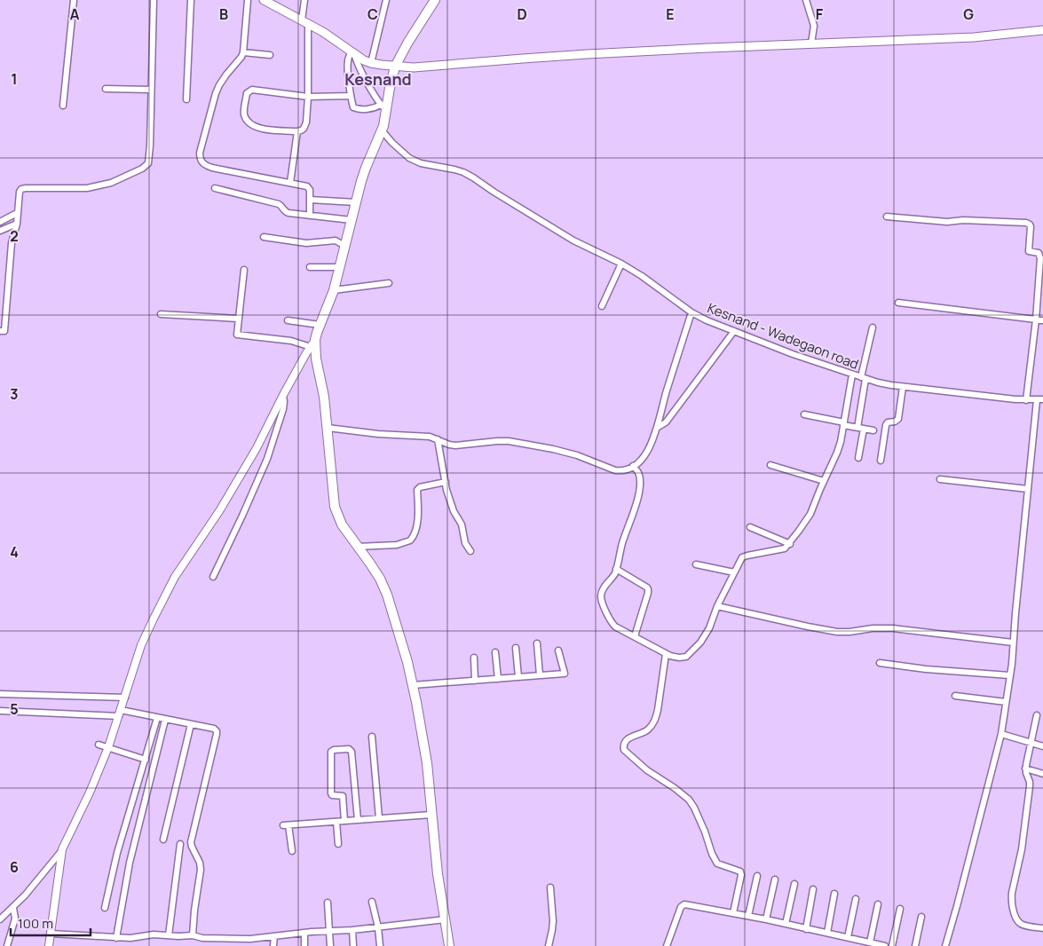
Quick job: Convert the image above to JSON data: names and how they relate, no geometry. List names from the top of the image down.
{
  "streets": {
    "street": ["Kesnand - Wadegaon road"]
  },
  "districts": ["Kesnand"],
  "scale_bar": "100 m",
  "grid": {
    "columns": [
      "A",
      "B",
      "C",
      "D",
      "E",
      "F",
      "G"
    ],
    "rows": [
      "1",
      "2",
      "3",
      "4",
      "5",
      "6"
    ]
  }
}
